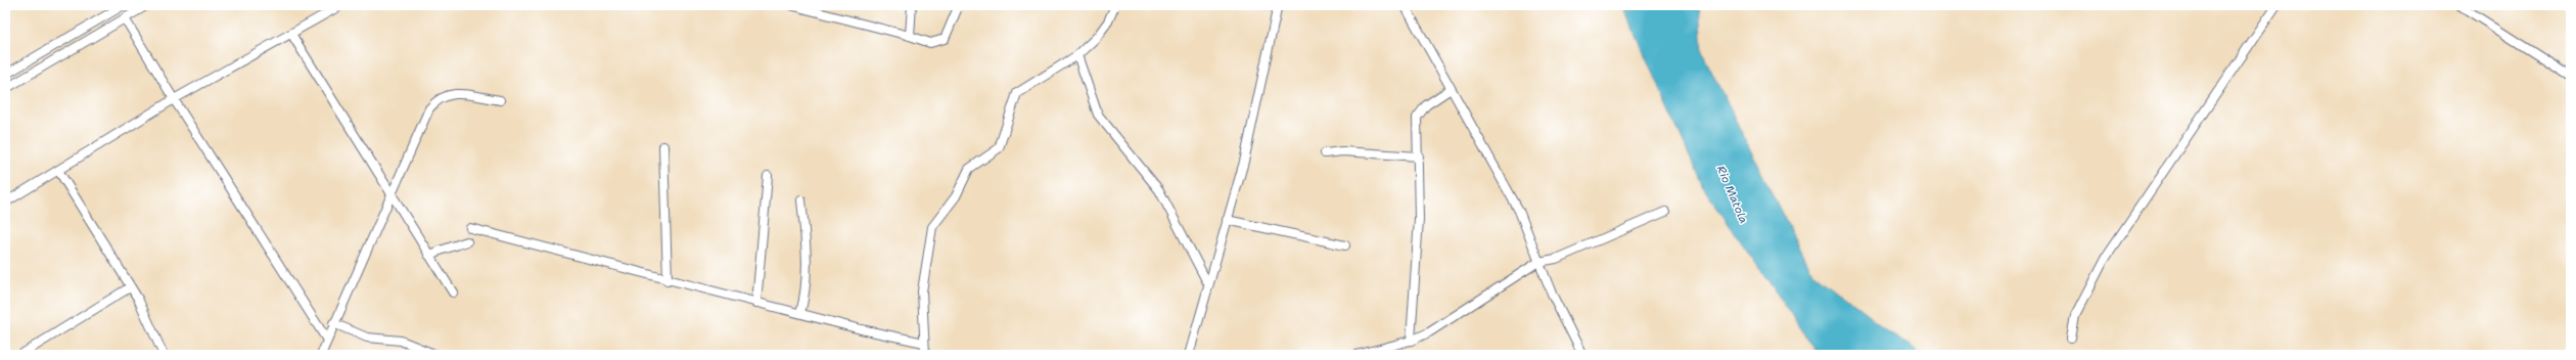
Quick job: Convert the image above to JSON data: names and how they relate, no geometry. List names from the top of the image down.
{
  "water": ["Rio Matola"]
}
